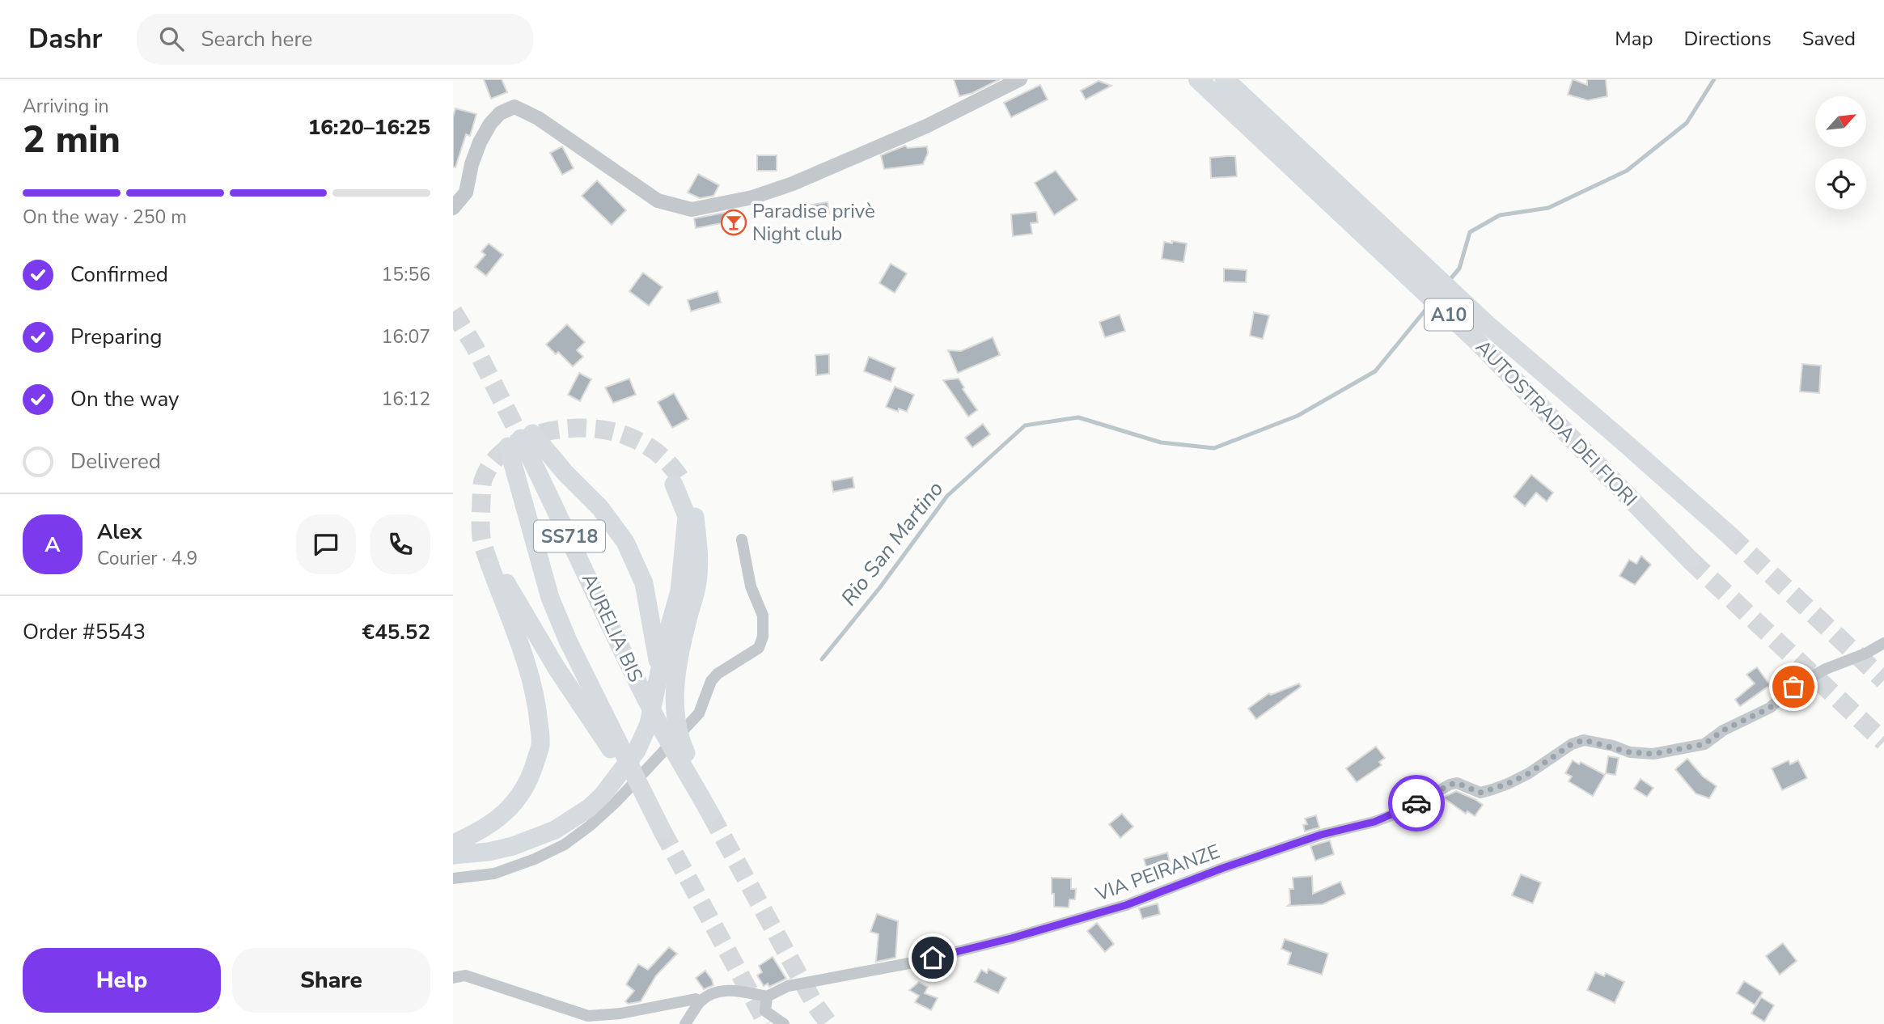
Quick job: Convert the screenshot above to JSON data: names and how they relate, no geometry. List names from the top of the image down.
{
  "streets": {
    "highway": [
      "A10",
      "AUTOSTRADA DEI FIORI",
      "SS718",
      "AURELIA BIS"
    ],
    "street": ["VIA PEIRANZE"]
  },
  "crossings": [
    ["SS718", "AURELIA BIS"]
  ],
  "water": ["Rio San Martino"],
  "places": {
    "bar": ["Paradise privè Night club"]
  },
  "north": "top right",
  "page": {
    "header": "Dashr",
    "search": "Search here",
    "nav": ["Map", "Directions", "Saved"],
    "heading": ["2 min", "Arriving in", "16:20–16:25"],
    "panel": [
      "Alex",
      "Courier · 4.9",
      "Order #5543",
      "€45.52"
    ],
    "bar": "On the way · 250 m",
    "list": [
      ["Confirmed", "15:56"],
      ["Preparing", "16:07"],
      ["On the way", "16:12"],
      "Delivered"
    ],
    "round": "A",
    "buttons": ["Help", "Share"]
  }
}
